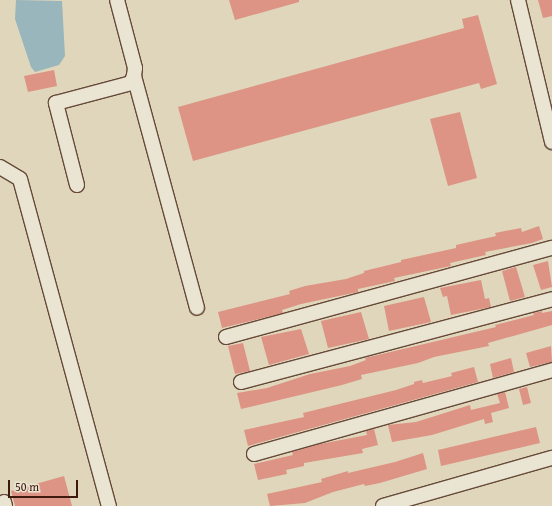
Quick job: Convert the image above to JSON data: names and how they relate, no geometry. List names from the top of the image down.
{
  "scale_bar": "50 m"
}
